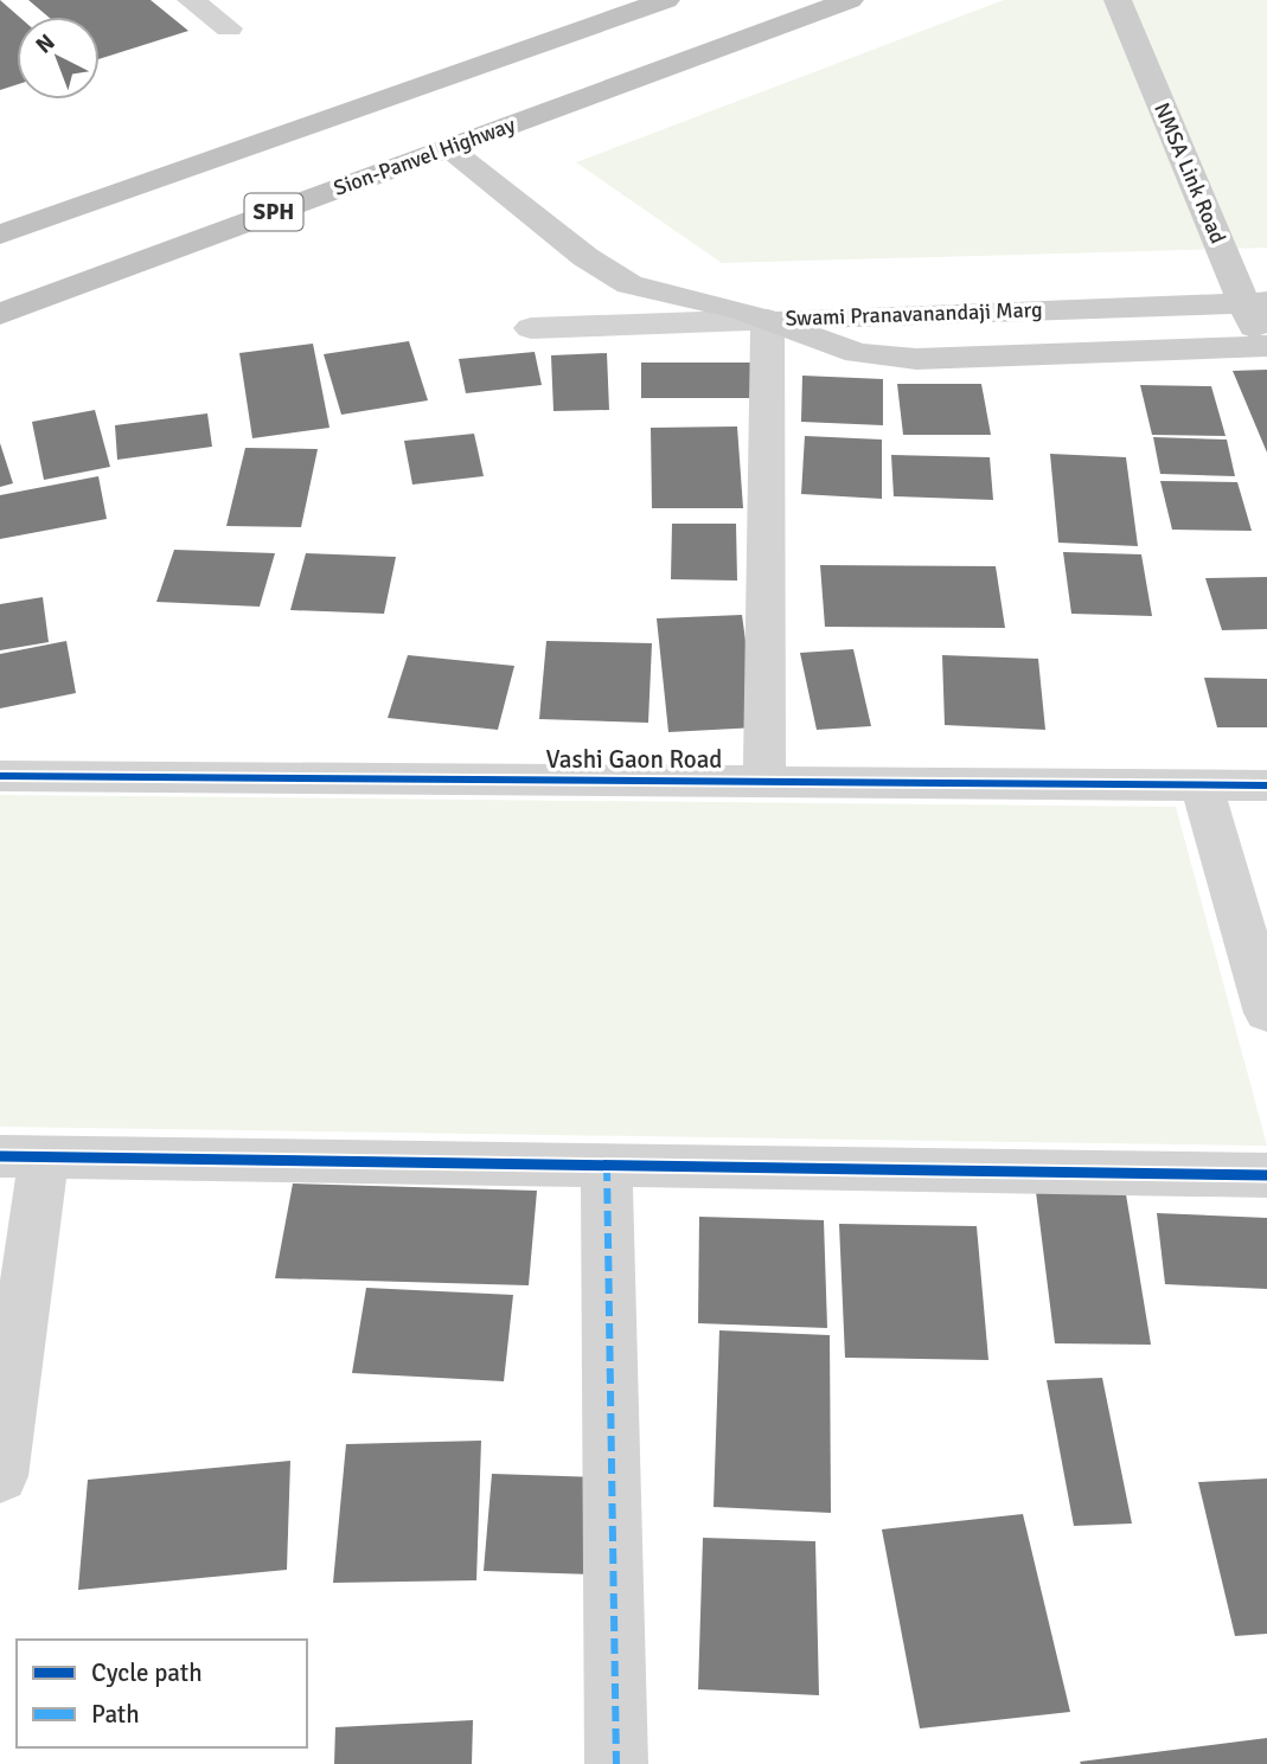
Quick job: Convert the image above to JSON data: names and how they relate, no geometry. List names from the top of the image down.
{
  "streets": {
    "highway": ["Sion-Panvel Highway", "SPH"],
    "street": ["NMSA Link Road", "Swami Pranavanandaji Marg", "Vashi Gaon Road"]
  },
  "crossings": [
    ["NMSA Link Road", "Swami Pranavanandaji Marg"]
  ],
  "legend": ["Cycle path", "Path"],
  "north": "top left"
}
